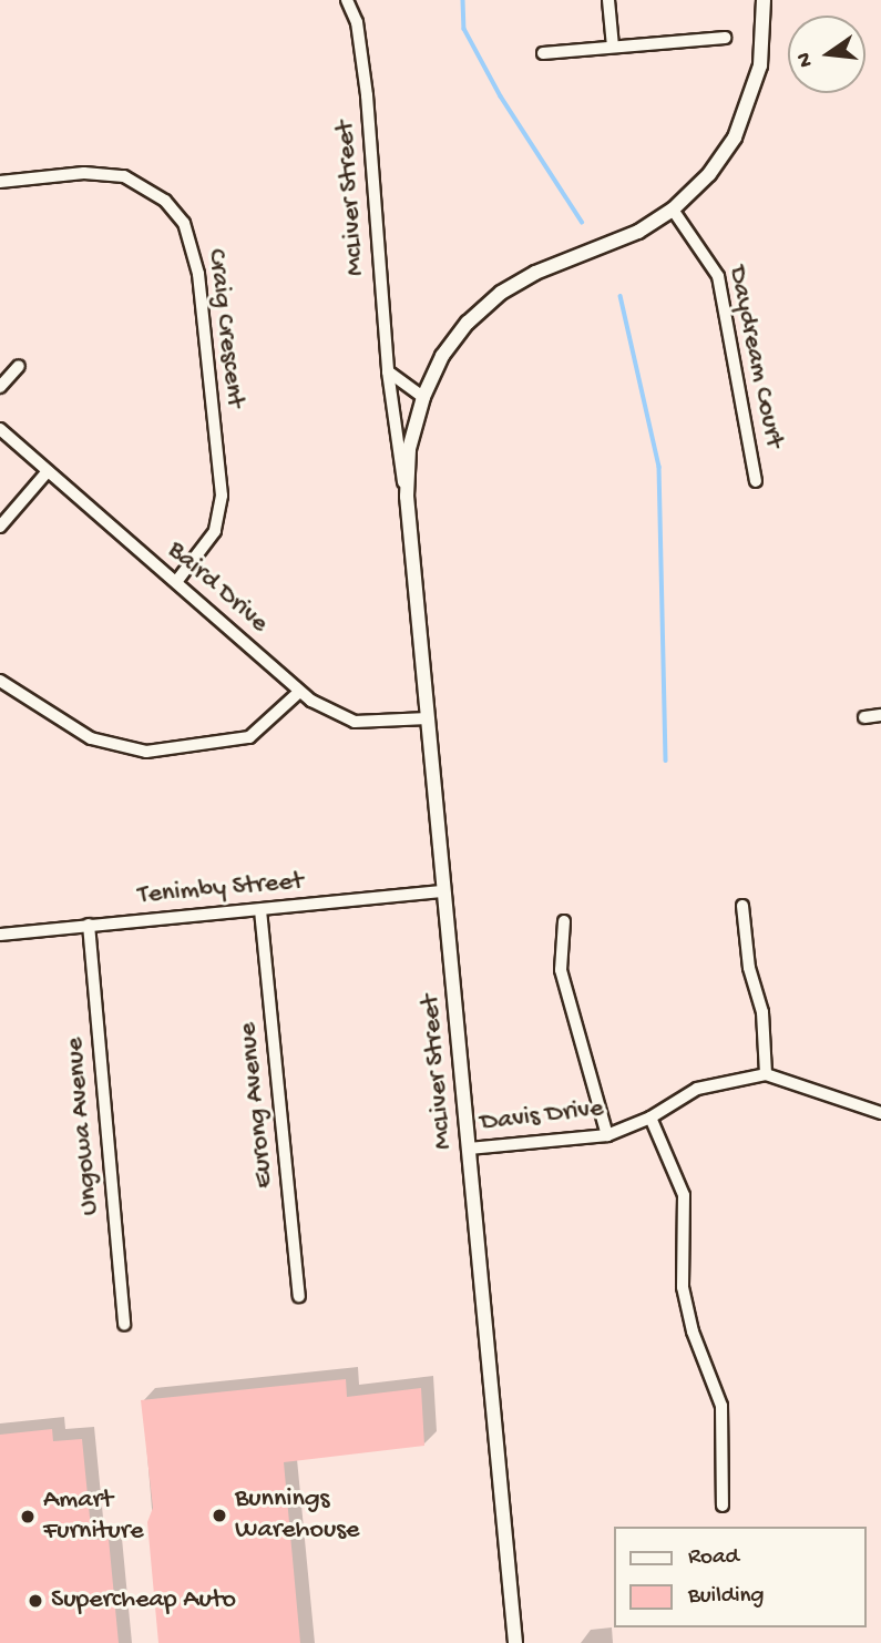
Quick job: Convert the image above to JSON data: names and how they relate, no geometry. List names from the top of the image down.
{
  "streets": {
    "street": [
      "McLiver Street",
      "Craig Crescent",
      "Daydream Court",
      "Baird Drive",
      "Tenimby Street",
      "Eurong Avenue",
      "Davis Drive",
      "Ungowa Avenue"
    ]
  },
  "crossings": [
    ["McLiver Street", "Daydream Court"],
    ["McLiver Street", "Baird Drive"],
    ["McLiver Street", "Tenimby Street"],
    ["McLiver Street", "Davis Drive"],
    ["Craig Crescent", "Baird Drive"],
    ["Tenimby Street", "Eurong Avenue"],
    ["Tenimby Street", "Ungowa Avenue"]
  ],
  "places": ["Bunnings Warehouse", "Amart Furniture", "Supercheap Auto"],
  "legend": ["Road", "Building"],
  "north": "left"
}
